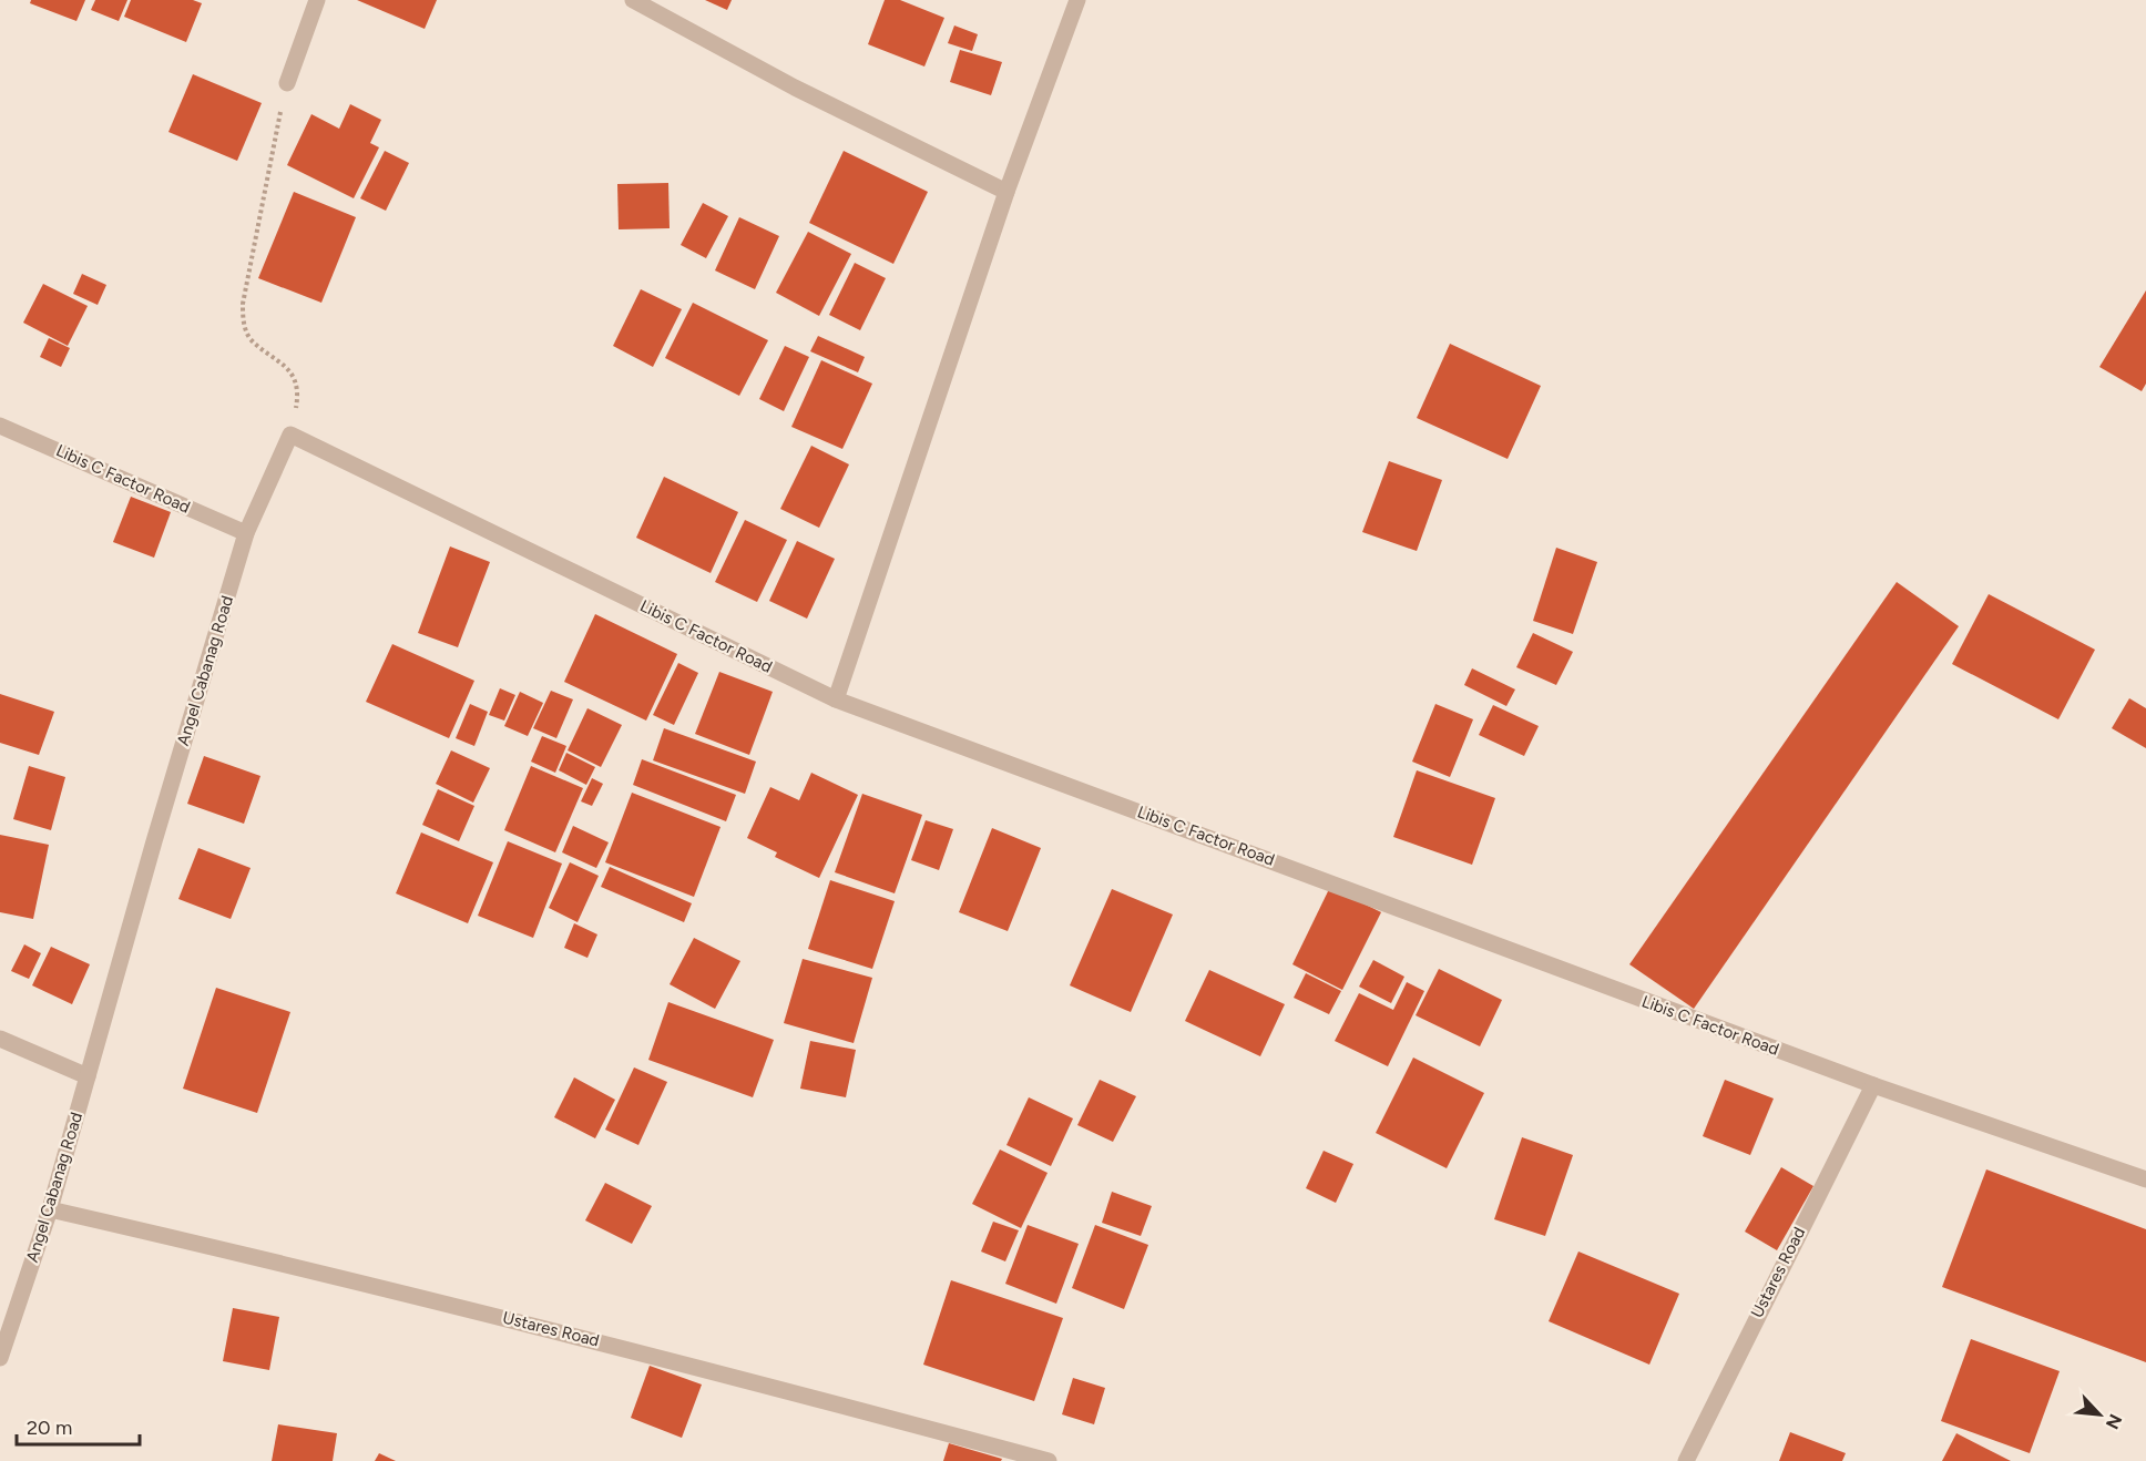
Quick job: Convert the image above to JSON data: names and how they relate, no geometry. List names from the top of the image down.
{
  "streets": {
    "street": ["Libis C Factor Road", "Angel Cabanag Road", "Ustares Road"]
  },
  "crossings": [
    ["Libis C Factor Road", "Angel Cabanag Road"],
    ["Libis C Factor Road", "Ustares Road"],
    ["Angel Cabanag Road", "Ustares Road"]
  ],
  "scale_bar": "20 m",
  "north": "bottom right"
}
